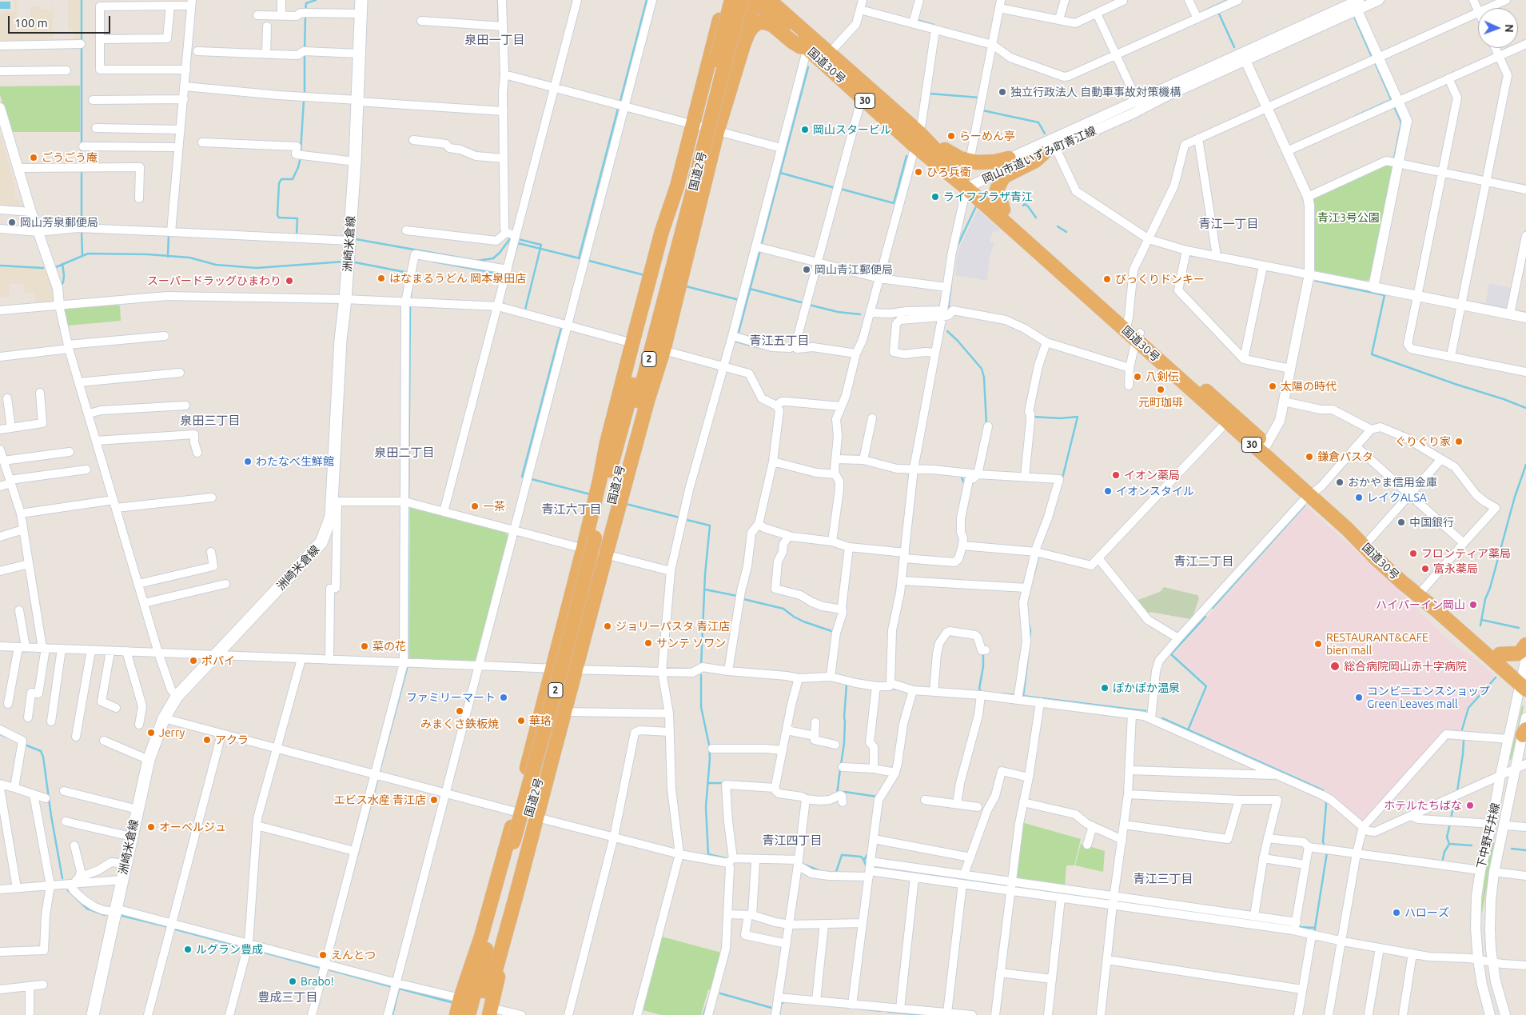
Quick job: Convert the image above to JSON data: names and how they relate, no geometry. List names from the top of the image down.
{
  "streets": {
    "highway": [
      "国道30号",
      "30",
      "国道2号",
      "2"
    ],
    "main road": ["洲崎米倉線"],
    "street": ["岡山市道いずみ町青江線", "下中野平井線"]
  },
  "crossings": [
    ["国道30号", "岡山市道いずみ町青江線"],
    ["国道30号", "下中野平井線"]
  ],
  "districts": [
    "泉田一丁目",
    "青江一丁目",
    "青江五丁目",
    "泉田三丁目",
    "泉田二丁目",
    "青江六丁目",
    "青江二丁目",
    "青江四丁目",
    "青江三丁目",
    "豊成三丁目"
  ],
  "parks": ["青江3号公園"],
  "places": [
    "独立行政法人 自動車事故対策機構",
    "岡山スタービル",
    "らーめん亭",
    "ごうごう庵",
    "ひろ兵衛",
    "ライフプラザ青江",
    "岡山芳泉郵便局",
    "岡山青江郵便局",
    "はなまるうどん 岡本泉田店",
    "びっくりドンキー",
    "スーパードラッグひまわり",
    "八剣伝",
    "太陽の時代",
    "元町珈琲",
    "ぐりぐり家",
    "鎌倉パスタ",
    "わたなべ生鮮館",
    "イオン薬局",
    "おかやま信用金庫",
    "イオンスタイル",
    "レイクALSA",
    "一茶",
    "中国銀行",
    "フロンティア薬局",
    "富永薬局",
    "ハイパーイン岡山",
    "ジョリーパスタ 青江店",
    "サンテ ソワン",
    "RESTAURANT&CAFE bien mall",
    "菜の花",
    "ポパイ",
    "総合病院岡山赤十字病院",
    "ぽかぽか温泉",
    "ファミリーマート",
    "コンビニエンスショップ Green Leaves mall",
    "みまくさ鉄板焼",
    "華珞",
    "Jerry",
    "アクラ",
    "エビス水産 青江店",
    "ホテルたちばな",
    "オーベルジュ",
    "ハローズ",
    "ルグラン豊成",
    "えんとつ",
    "Brabo!"
  ],
  "scale_bar": "100 m",
  "north": "right"
}
